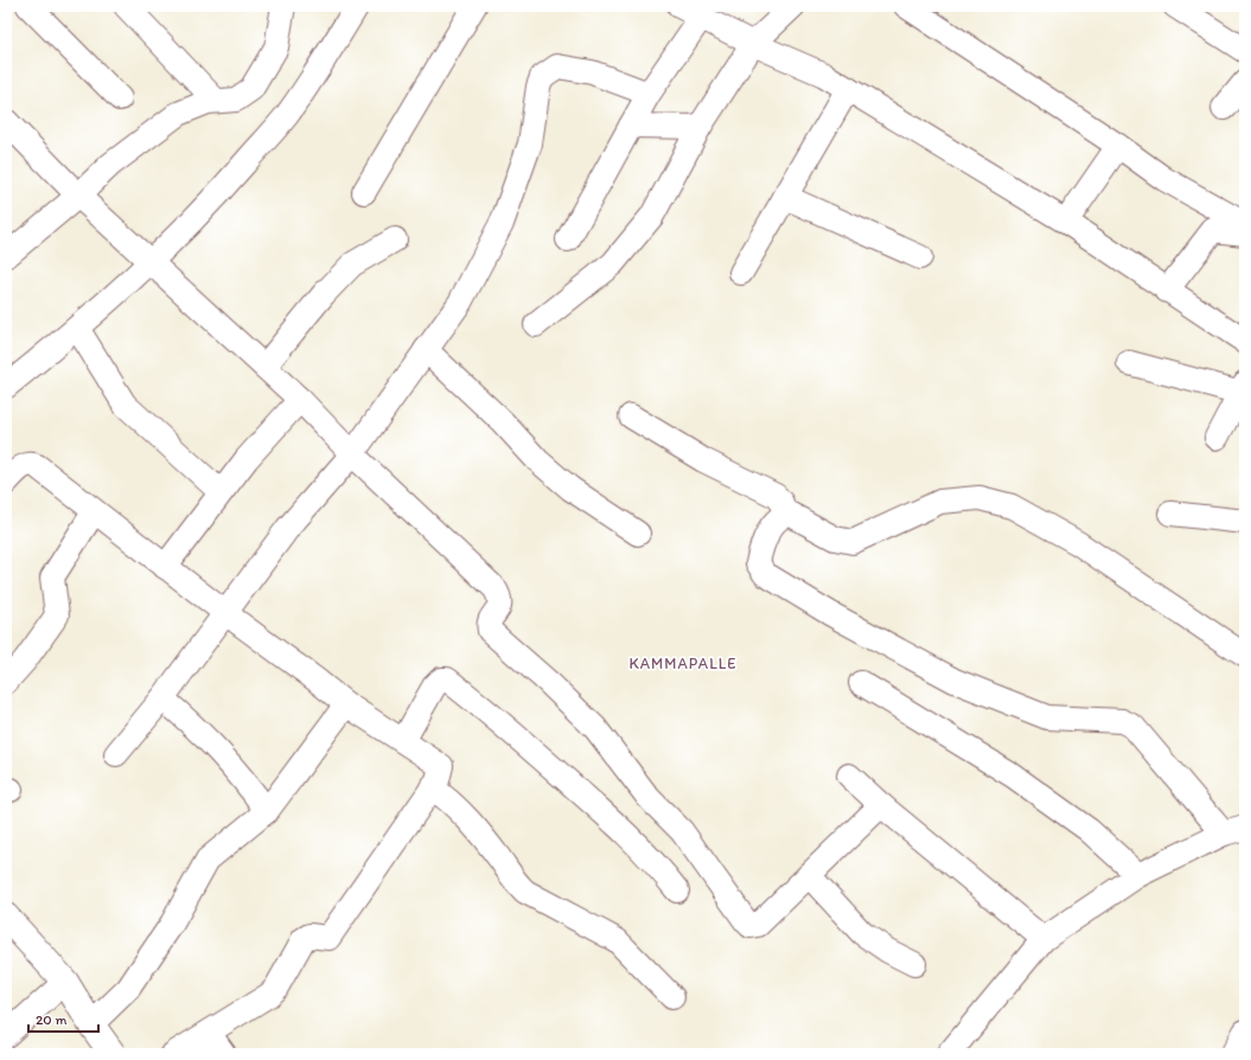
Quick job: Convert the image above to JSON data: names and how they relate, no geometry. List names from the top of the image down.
{
  "districts": ["KAMMAPALLE"],
  "scale_bar": "20 m"
}
